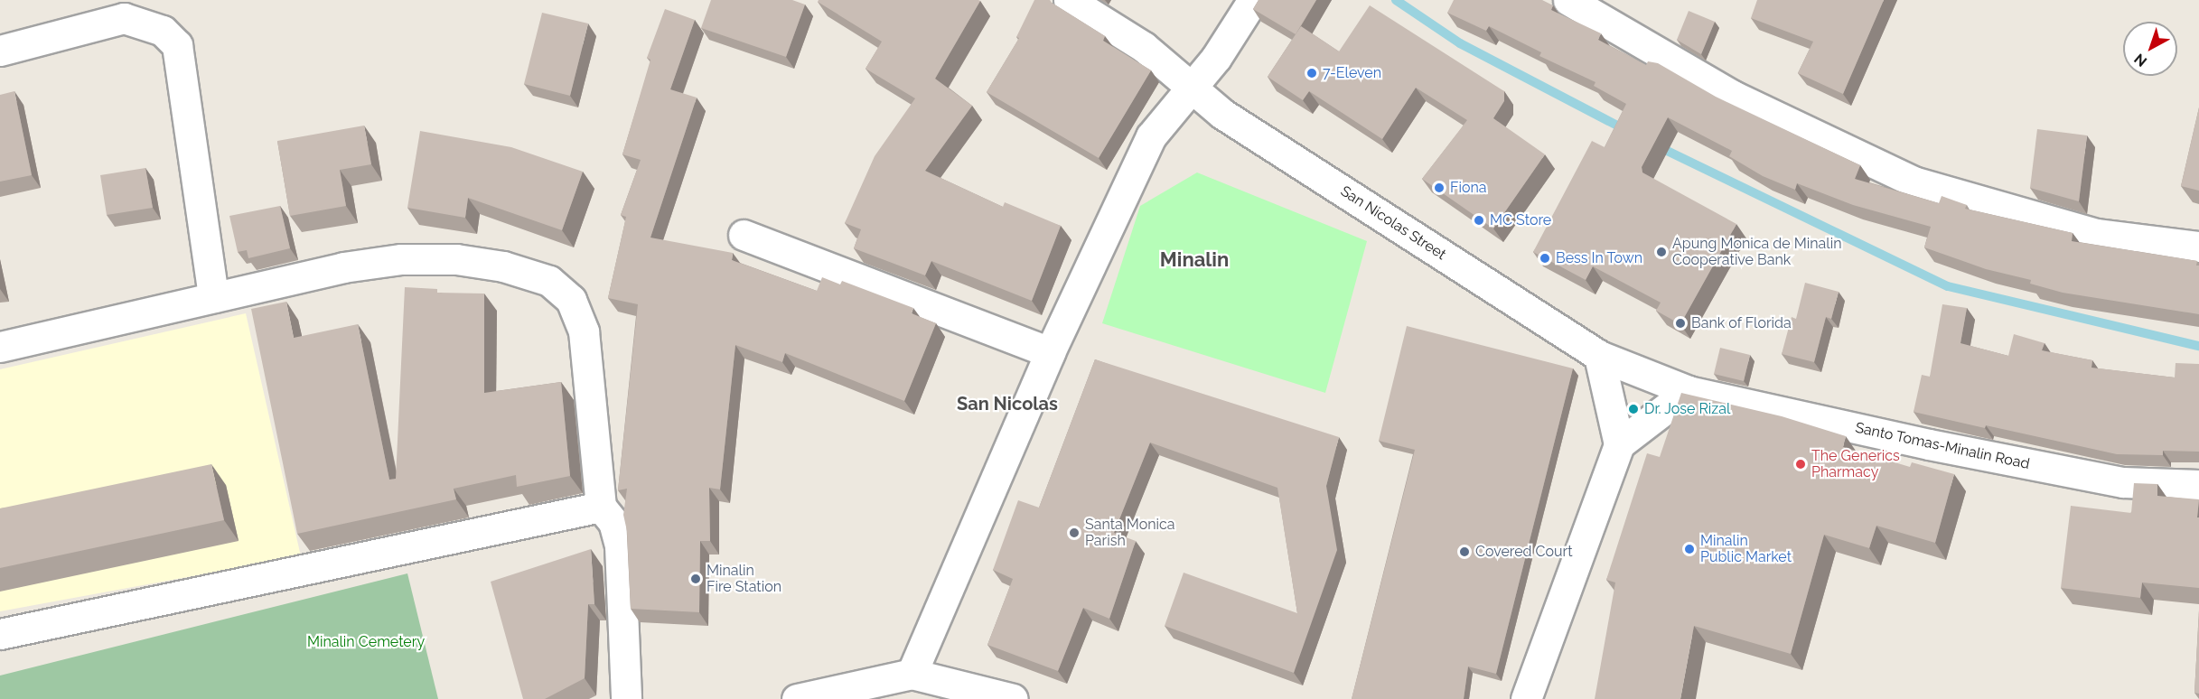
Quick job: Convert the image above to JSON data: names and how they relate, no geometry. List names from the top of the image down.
{
  "streets": {
    "street": ["San Nicolas Street", "Santo Tomas-Minalin Road"]
  },
  "crossings": [
    ["San Nicolas Street", "Santo Tomas-Minalin Road"]
  ],
  "districts": ["Minalin", "San Nicolas"],
  "parks": ["Minalin Cemetery"],
  "places": [
    "7-Eleven",
    "Fiona",
    "MC Store",
    "Apung Monica de Minalin Cooperative Bank",
    "Bess In Town",
    "Bank of Florida",
    "Dr. Jose Rizal",
    "The Generics Pharmacy",
    "Santa Monica Parish",
    "Minalin Public Market",
    "Covered Court",
    "Minalin Fire Station"
  ],
  "north": "bottom left"
}
